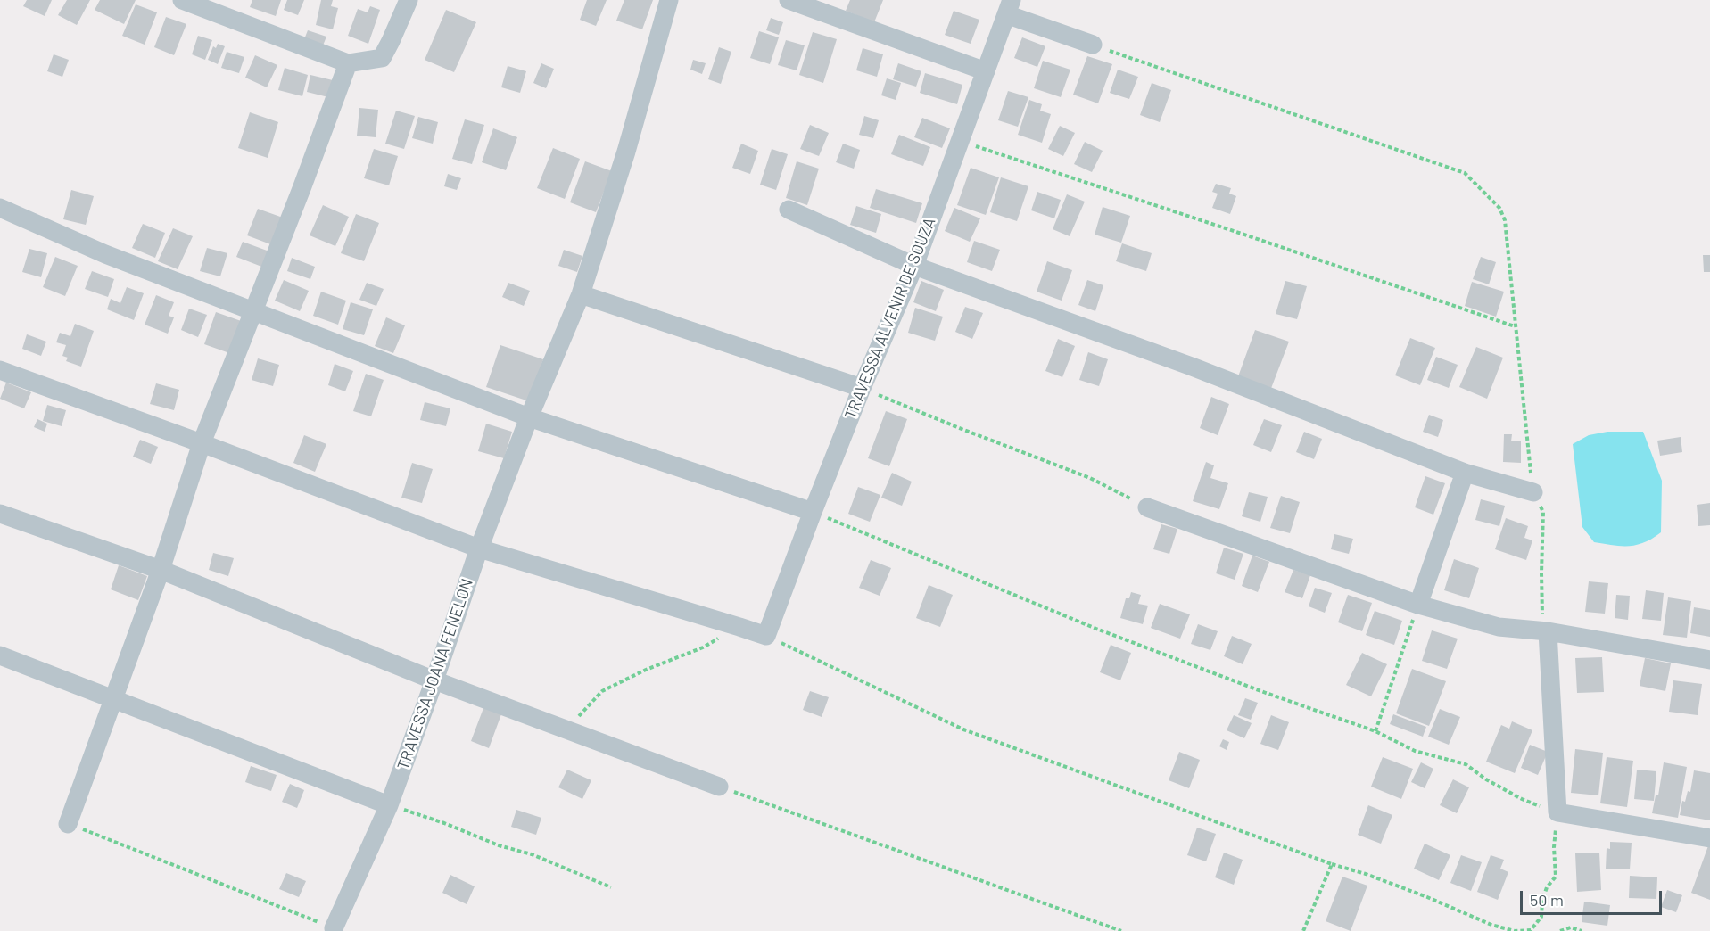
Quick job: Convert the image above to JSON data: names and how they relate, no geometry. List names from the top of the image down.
{
  "streets": {
    "street": ["TRAVESSA ALVENIR DE SOUZA", "TRAVESSA JOANA FENELON"]
  },
  "scale_bar": "50 m"
}
